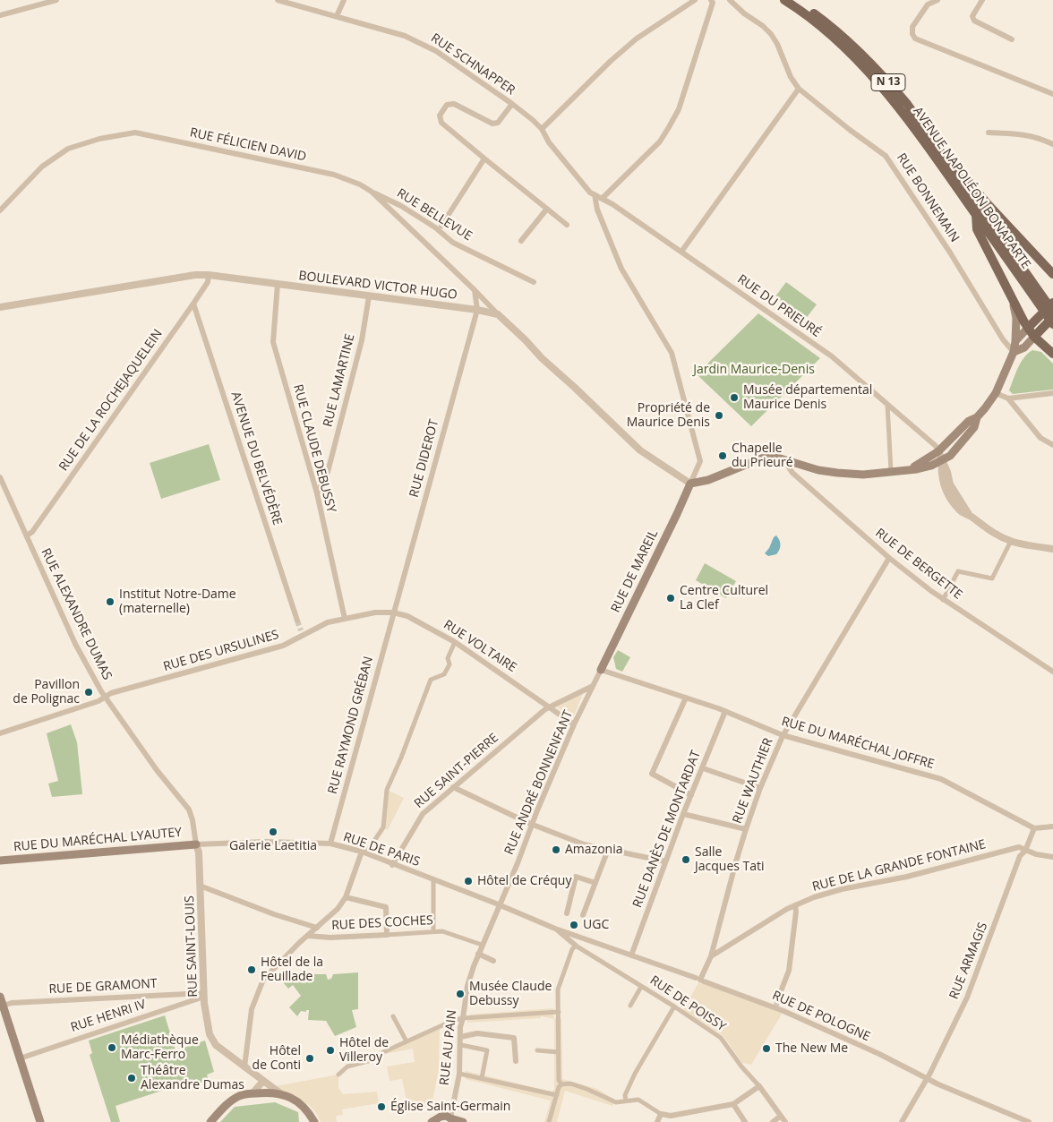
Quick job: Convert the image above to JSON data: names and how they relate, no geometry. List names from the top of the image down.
{
  "streets": {
    "main road": [
      "N 13",
      "AVENUE NAPOLÉON BONAPARTE",
      "RUE DE MAREIL",
      "RUE DU MARÉCHAL LYAUTEY"
    ],
    "street": [
      "RUE SCHNAPPER",
      "RUE FÉLICIEN DAVID",
      "RUE BONNEMAIN",
      "RUE BELLEVUE",
      "BOULEVARD VICTOR HUGO",
      "RUE DU PRIEURÉ",
      "RUE LAMARTINE",
      "RUE DE LA ROCHEJAQUELEIN",
      "RUE CLAUDE DEBUSSY",
      "AVENUE DU BELVÉDÈRE",
      "RUE DIDEROT",
      "RUE DE BERGETTE",
      "RUE ALEXANDRE DUMAS",
      "RUE VOLTAIRE",
      "RUE DES URSULINES",
      "RUE RAYMOND GRÉBAN",
      "RUE DU MARÉCHAL JOFFRE",
      "RUE SAINT-PIERRE",
      "RUE WAUTHIER",
      "RUE ANDRÉ BONNENFANT",
      "RUE DANÈS DE MONTARDAT",
      "RUE DE PARIS",
      "RUE DE LA GRANDE FONTAINE",
      "RUE DES COCHES",
      "RUE SAINT-LOUIS",
      "RUE ARMAGIS",
      "RUE DE GRAMONT",
      "RUE DE POISSY",
      "RUE HENRI IV",
      "RUE DE POLOGNE",
      "RUE AU PAIN"
    ]
  },
  "crossings": [
    ["RUE SCHNAPPER", "RUE DU PRIEURÉ"],
    ["RUE FÉLICIEN DAVID", "RUE BELLEVUE"],
    ["RUE FÉLICIEN DAVID", "BOULEVARD VICTOR HUGO"],
    ["BOULEVARD VICTOR HUGO", "RUE LAMARTINE"],
    ["BOULEVARD VICTOR HUGO", "RUE DE LA ROCHEJAQUELEIN"],
    ["BOULEVARD VICTOR HUGO", "RUE CLAUDE DEBUSSY"],
    ["BOULEVARD VICTOR HUGO", "RUE DIDEROT"],
    ["RUE LAMARTINE", "RUE CLAUDE DEBUSSY"],
    ["RUE DE LA ROCHEJAQUELEIN", "AVENUE DU BELVÉDÈRE"],
    ["RUE DE LA ROCHEJAQUELEIN", "RUE ALEXANDRE DUMAS"],
    ["RUE CLAUDE DEBUSSY", "RUE DES URSULINES"],
    ["RUE DIDEROT", "RUE VOLTAIRE"],
    ["RUE DIDEROT", "RUE DES URSULINES"],
    ["RUE DIDEROT", "RUE RAYMOND GRÉBAN"],
    ["RUE DE BERGETTE", "RUE WAUTHIER"],
    ["RUE DE MAREIL", "RUE DU MARÉCHAL JOFFRE"],
    ["RUE DE MAREIL", "RUE ANDRÉ BONNENFANT"],
    ["RUE ALEXANDRE DUMAS", "RUE DES URSULINES"],
    ["RUE ALEXANDRE DUMAS", "RUE DU MARÉCHAL LYAUTEY"],
    ["RUE ALEXANDRE DUMAS", "RUE DE PARIS"],
    ["RUE ALEXANDRE DUMAS", "RUE SAINT-LOUIS"],
    ["RUE VOLTAIRE", "RUE DES URSULINES"],
    ["RUE VOLTAIRE", "RUE RAYMOND GRÉBAN"],
    ["RUE VOLTAIRE", "RUE SAINT-PIERRE"],
    ["RUE VOLTAIRE", "RUE ANDRÉ BONNENFANT"],
    ["RUE DES URSULINES", "RUE RAYMOND GRÉBAN"],
    ["RUE RAYMOND GRÉBAN", "RUE DE PARIS"],
    ["RUE DU MARÉCHAL JOFFRE", "RUE WAUTHIER"],
    ["RUE DU MARÉCHAL JOFFRE", "RUE ANDRÉ BONNENFANT"],
    ["RUE DU MARÉCHAL JOFFRE", "RUE DANÈS DE MONTARDAT"],
    ["RUE DU MARÉCHAL JOFFRE", "RUE ARMAGIS"],
    ["RUE SAINT-PIERRE", "RUE ANDRÉ BONNENFANT"],
    ["RUE SAINT-PIERRE", "RUE DE PARIS"],
    ["RUE WAUTHIER", "RUE DE LA GRANDE FONTAINE"],
    ["RUE WAUTHIER", "RUE DE POLOGNE"],
    ["RUE ANDRÉ BONNENFANT", "RUE DE PARIS"],
    ["RUE ANDRÉ BONNENFANT", "RUE AU PAIN"],
    ["RUE DANÈS DE MONTARDAT", "RUE DE POLOGNE"],
    ["RUE DU MARÉCHAL LYAUTEY", "RUE DE PARIS"],
    ["RUE DU MARÉCHAL LYAUTEY", "RUE SAINT-LOUIS"],
    ["RUE DE PARIS", "RUE SAINT-LOUIS"],
    ["RUE DE PARIS", "RUE DE POISSY"],
    ["RUE DE PARIS", "RUE DE POLOGNE"],
    ["RUE DE PARIS", "RUE AU PAIN"],
    ["RUE DE LA GRANDE FONTAINE", "RUE ARMAGIS"],
    ["RUE DES COCHES", "RUE AU PAIN"],
    ["RUE SAINT-LOUIS", "RUE DE GRAMONT"],
    ["RUE SAINT-LOUIS", "RUE HENRI IV"],
    ["RUE ARMAGIS", "RUE DE POLOGNE"],
    ["RUE DE GRAMONT", "RUE HENRI IV"],
    ["RUE DE POISSY", "RUE DE POLOGNE"]
  ],
  "parks": ["Jardin Maurice-Denis"],
  "places": [
    "Musée départemental Maurice Denis",
    "Propriété de Maurice Denis",
    "Chapelle du Prieuré",
    "Centre Culturel La Clef",
    "Institut Notre-Dame (maternelle)",
    "Pavillon de Polignac",
    "Galerie Laetitia",
    "Amazonia",
    "Salle Jacques Tati",
    "Hôtel de Créquy",
    "UGC",
    "Hôtel de la Feuillade",
    "Musée Claude Debussy",
    "Médiathèque Marc-Ferro",
    "The New Me",
    "Hôtel de Villeroy",
    "Hôtel de Conti",
    "Théâtre Alexandre Dumas",
    "Église Saint-Germain"
  ]
}
